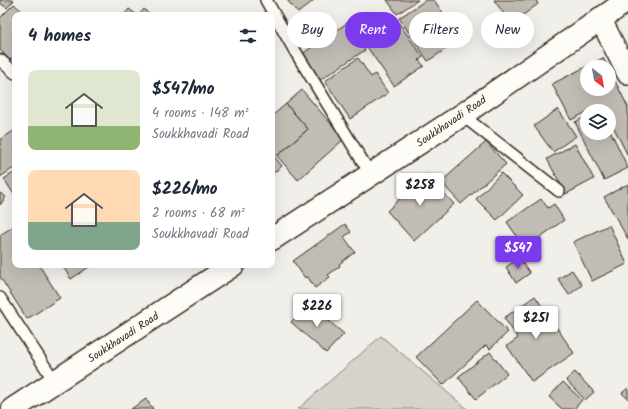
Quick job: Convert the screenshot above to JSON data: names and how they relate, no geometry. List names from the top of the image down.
{
  "streets": {
    "street": ["Soukkhavadi Road"]
  },
  "north": "bottom right",
  "page": {
    "chip": [
      "Buy",
      "Rent",
      "Filters",
      "New"
    ],
    "heading": "4 homes",
    "list": [
      {
        "name": "$547/mo",
        "note": "4 rooms · 148 m² · Soukkhavadi Road"
      },
      {
        "name": "$226/mo",
        "note": "2 rooms · 68 m² · Soukkhavadi Road"
      }
    ],
    "price": [
      "$258",
      "$547",
      "$226",
      "$251"
    ]
  }
}
